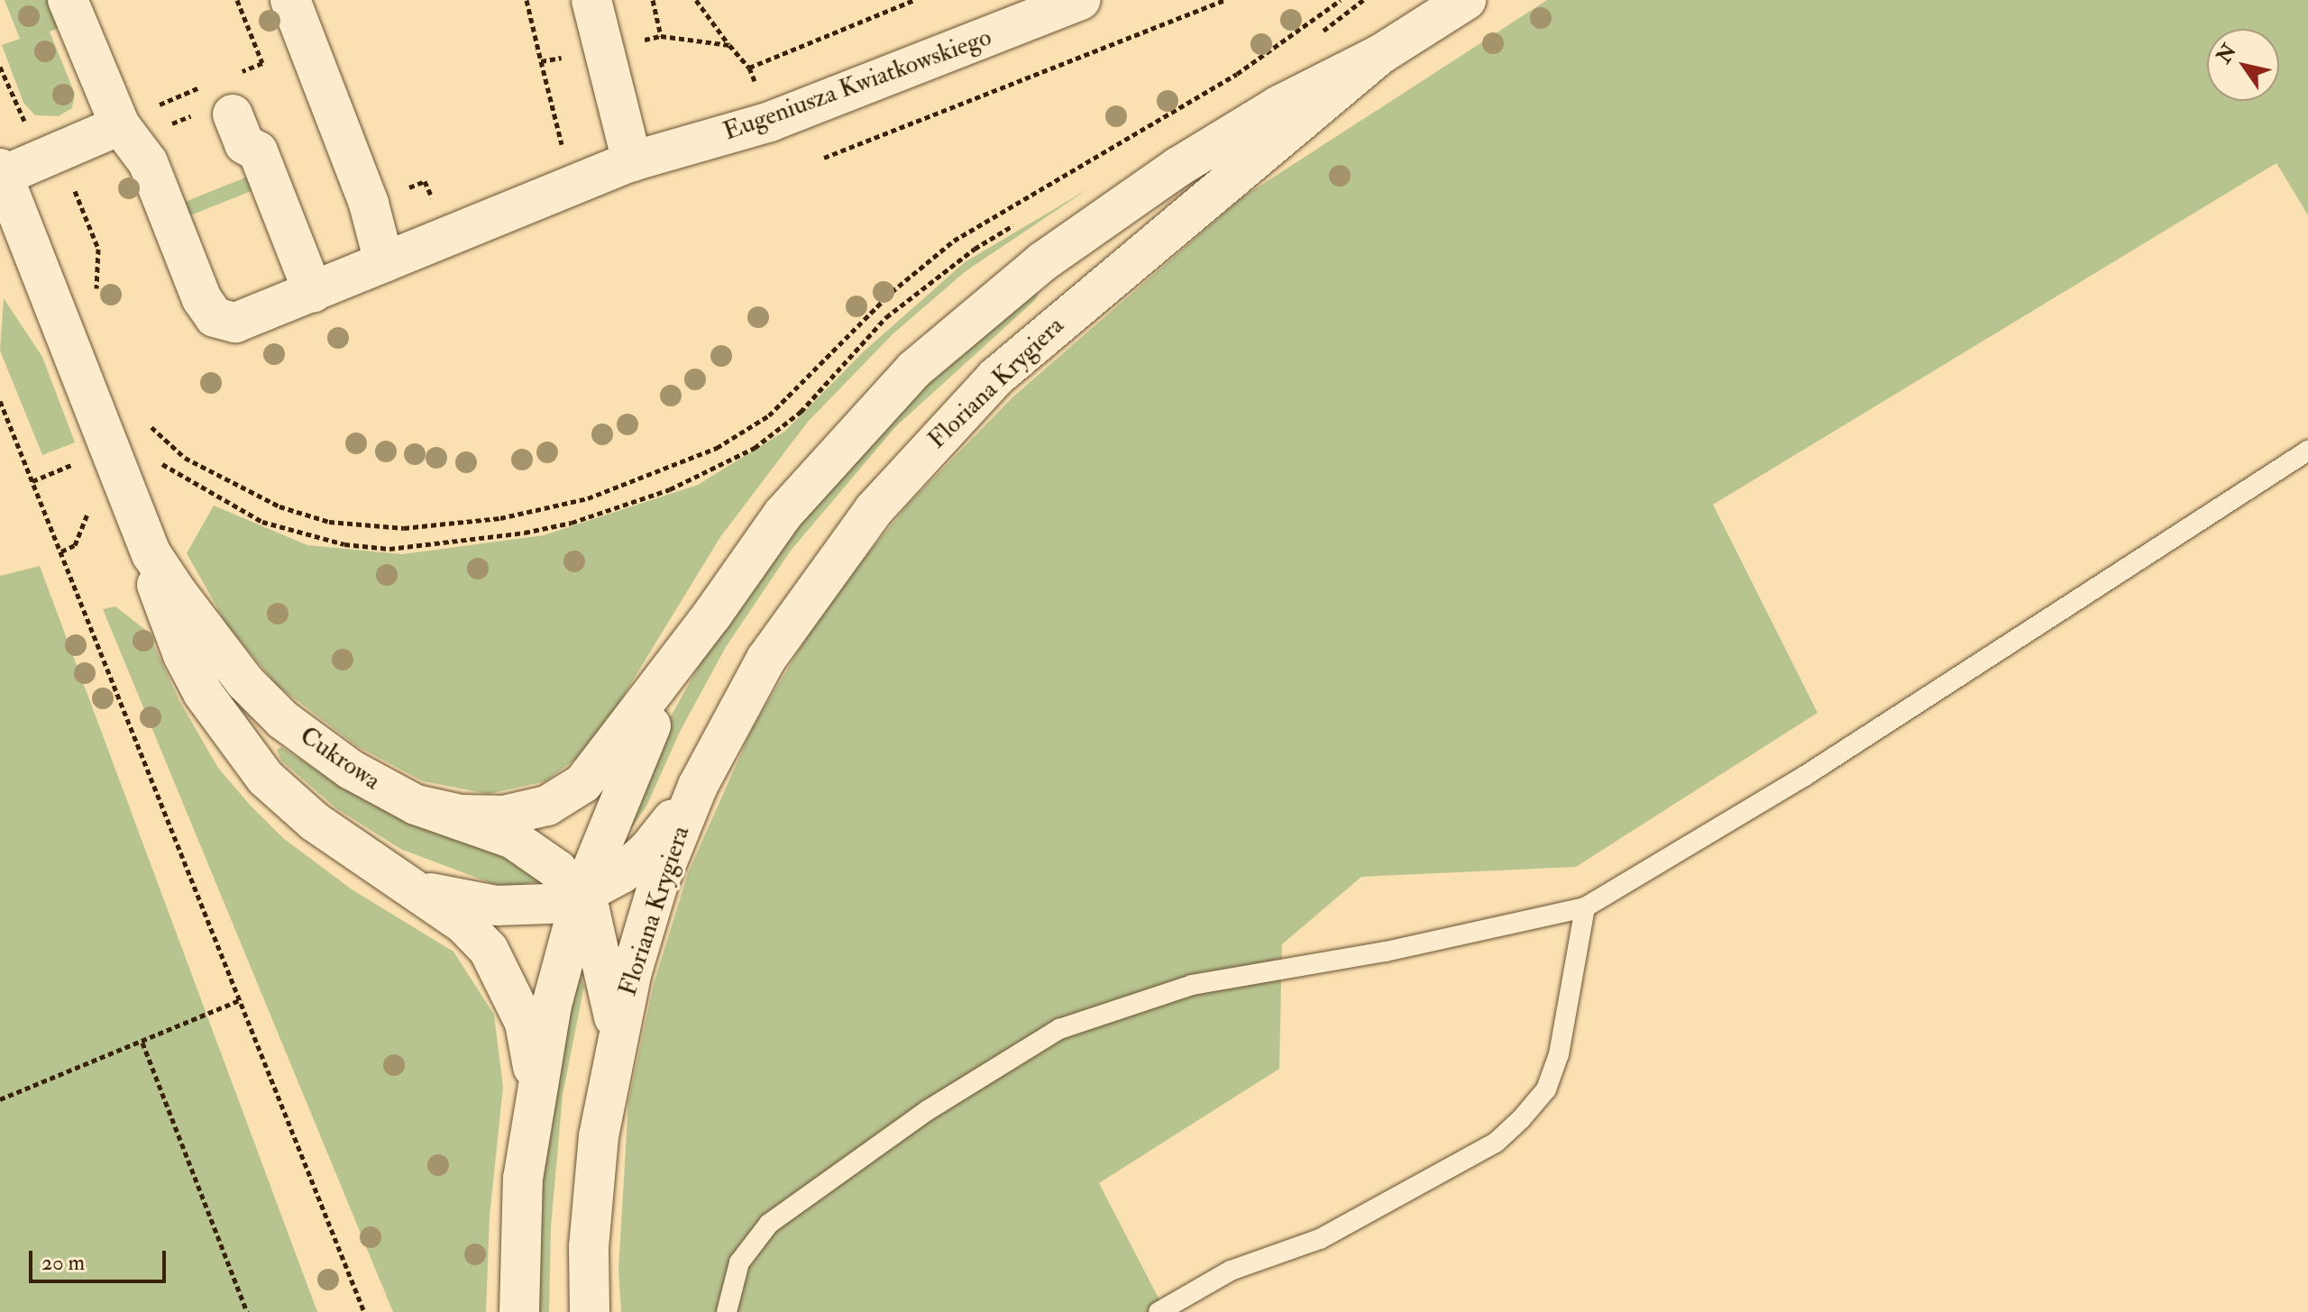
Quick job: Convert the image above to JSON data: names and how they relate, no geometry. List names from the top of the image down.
{
  "streets": {
    "street": ["Eugeniusza Kwiatkowskiego", "Floriana Krygiera", "Cukrowa"]
  },
  "crossings": [
    ["Floriana Krygiera", "Cukrowa"]
  ],
  "scale_bar": "20 m",
  "north": "top left"
}
